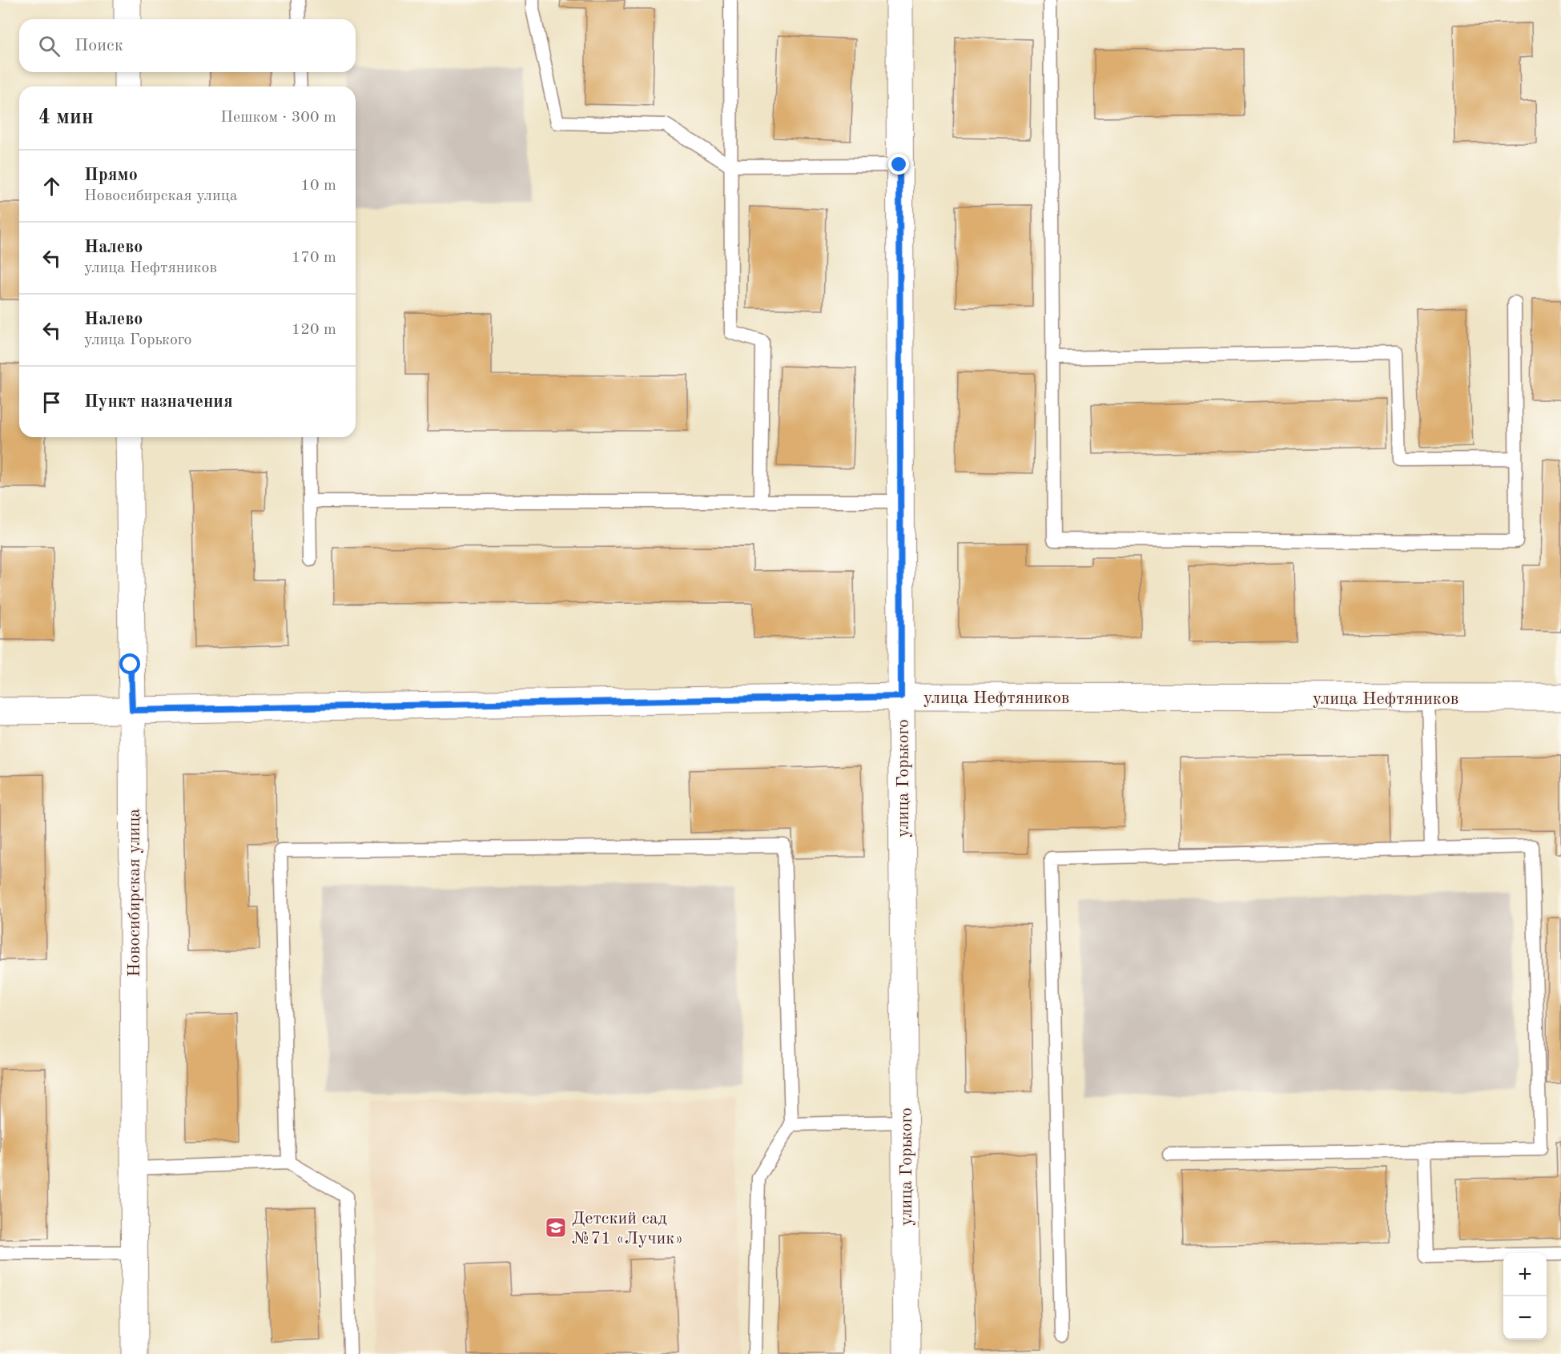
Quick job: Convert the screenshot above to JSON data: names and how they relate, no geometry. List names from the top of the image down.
{
  "streets": {
    "main road": ["улица Нефтяников", "улица Горького", "Новосибирская улица"]
  },
  "crossings": [
    ["улица Нефтяников", "улица Горького"],
    ["улица Нефтяников", "Новосибирская улица"]
  ],
  "places": {
    "school or university": ["Детский сад №71 «Лучик»"]
  },
  "page": {
    "search": "Поиск",
    "heading": ["4 мин", "Пешком · 300 m"],
    "list": [
      ["Прямо", "Новосибирская улица", "10 m"],
      ["Налево", "улица Нефтяников", "170 m"],
      ["Налево", "улица Горького", "120 m"],
      "Пункт назначения"
    ],
    "map_buttons": ["+", "−"]
  }
}
